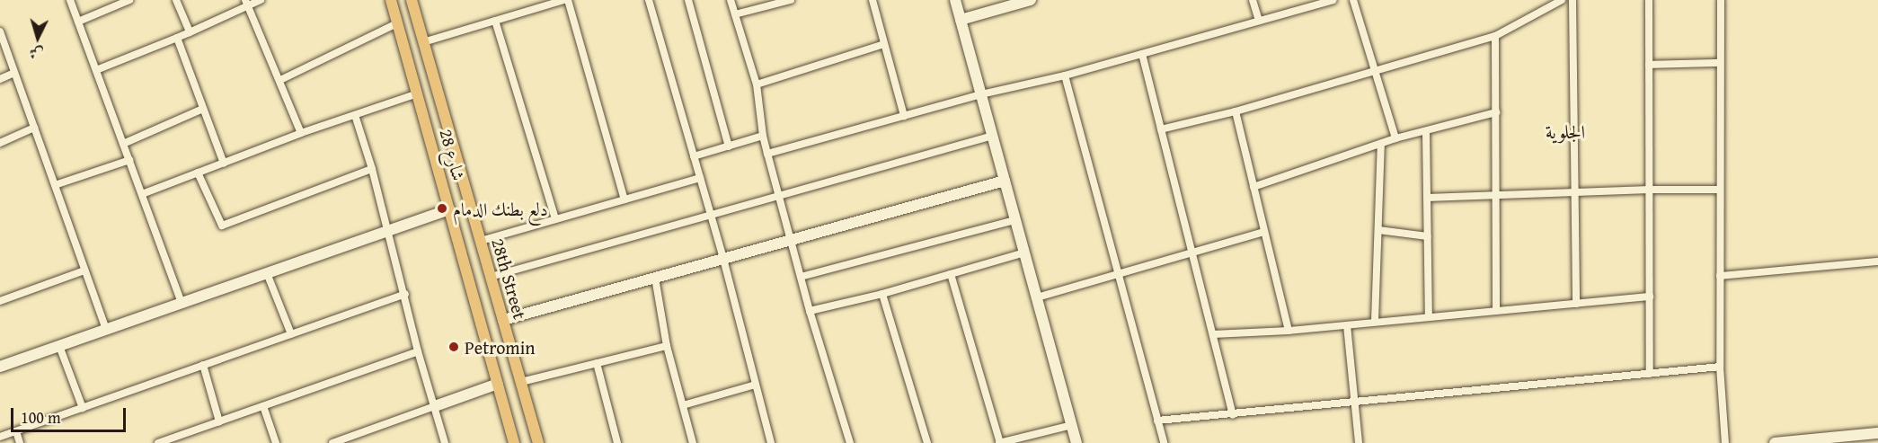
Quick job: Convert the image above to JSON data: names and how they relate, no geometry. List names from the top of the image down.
{
  "streets": {
    "main road": ["شارع 28", "28th Street"]
  },
  "districts": ["الجلوية"],
  "places": ["دلع بطنك الدمام", "Petromin"],
  "scale_bar": "100 m",
  "north": "bottom"
}
